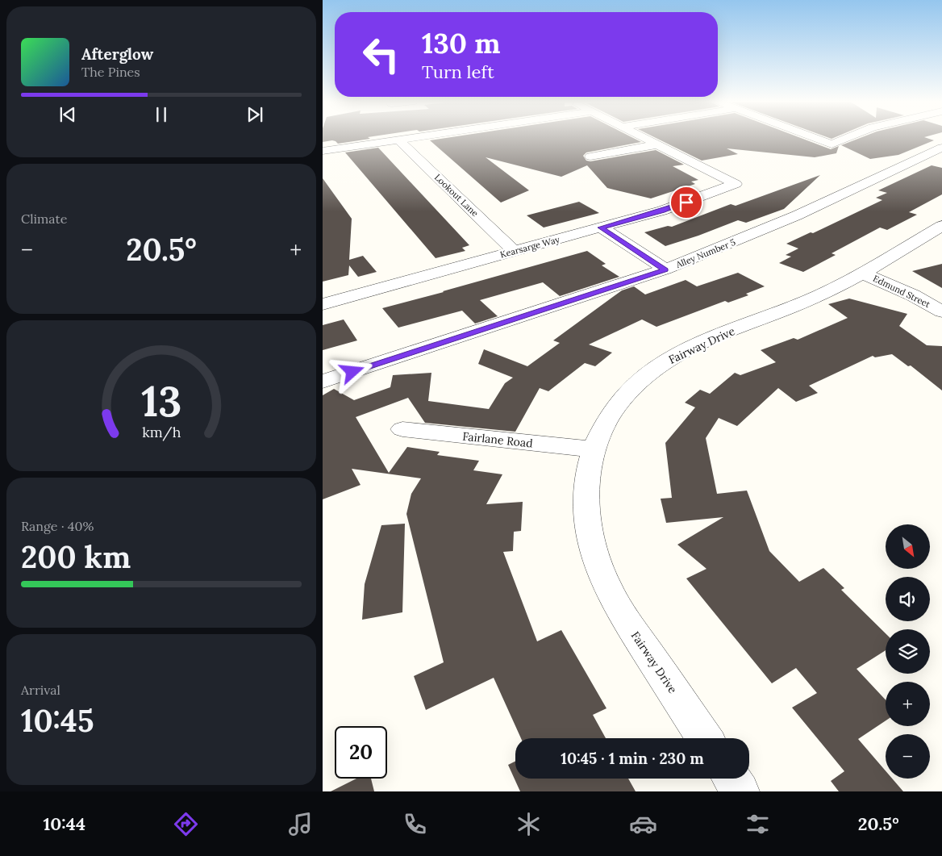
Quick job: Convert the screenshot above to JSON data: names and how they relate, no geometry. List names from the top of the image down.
{
  "streets": {
    "street": [
      "Lookout Lane",
      "Kearsarge Way",
      "Alley Number 5",
      "Edmund Street",
      "Fairway Drive",
      "Fairlane Road"
    ]
  },
  "crossings": [
    ["Lookout Lane", "Kearsarge Way"],
    ["Edmund Street", "Fairway Drive"],
    ["Fairway Drive", "Fairlane Road"]
  ],
  "north": "bottom right",
  "page": {
    "turn": ["130 m", "Turn left"],
    "song": ["Afterglow", "The Pines"],
    "tile": [
      "Climate",
      ["Range · 40%", "200 km"],
      ["Arrival", "10:45"]
    ],
    "heat": ["−", "20.5°", "+"],
    "map_buttons": ["+", "−"],
    "limit": "20",
    "trip": "10:45 · 1 min · 230 m",
    "tabs": ["10:44", "20.5°"],
    "gauge": ["13", "km/h"]
  }
}
